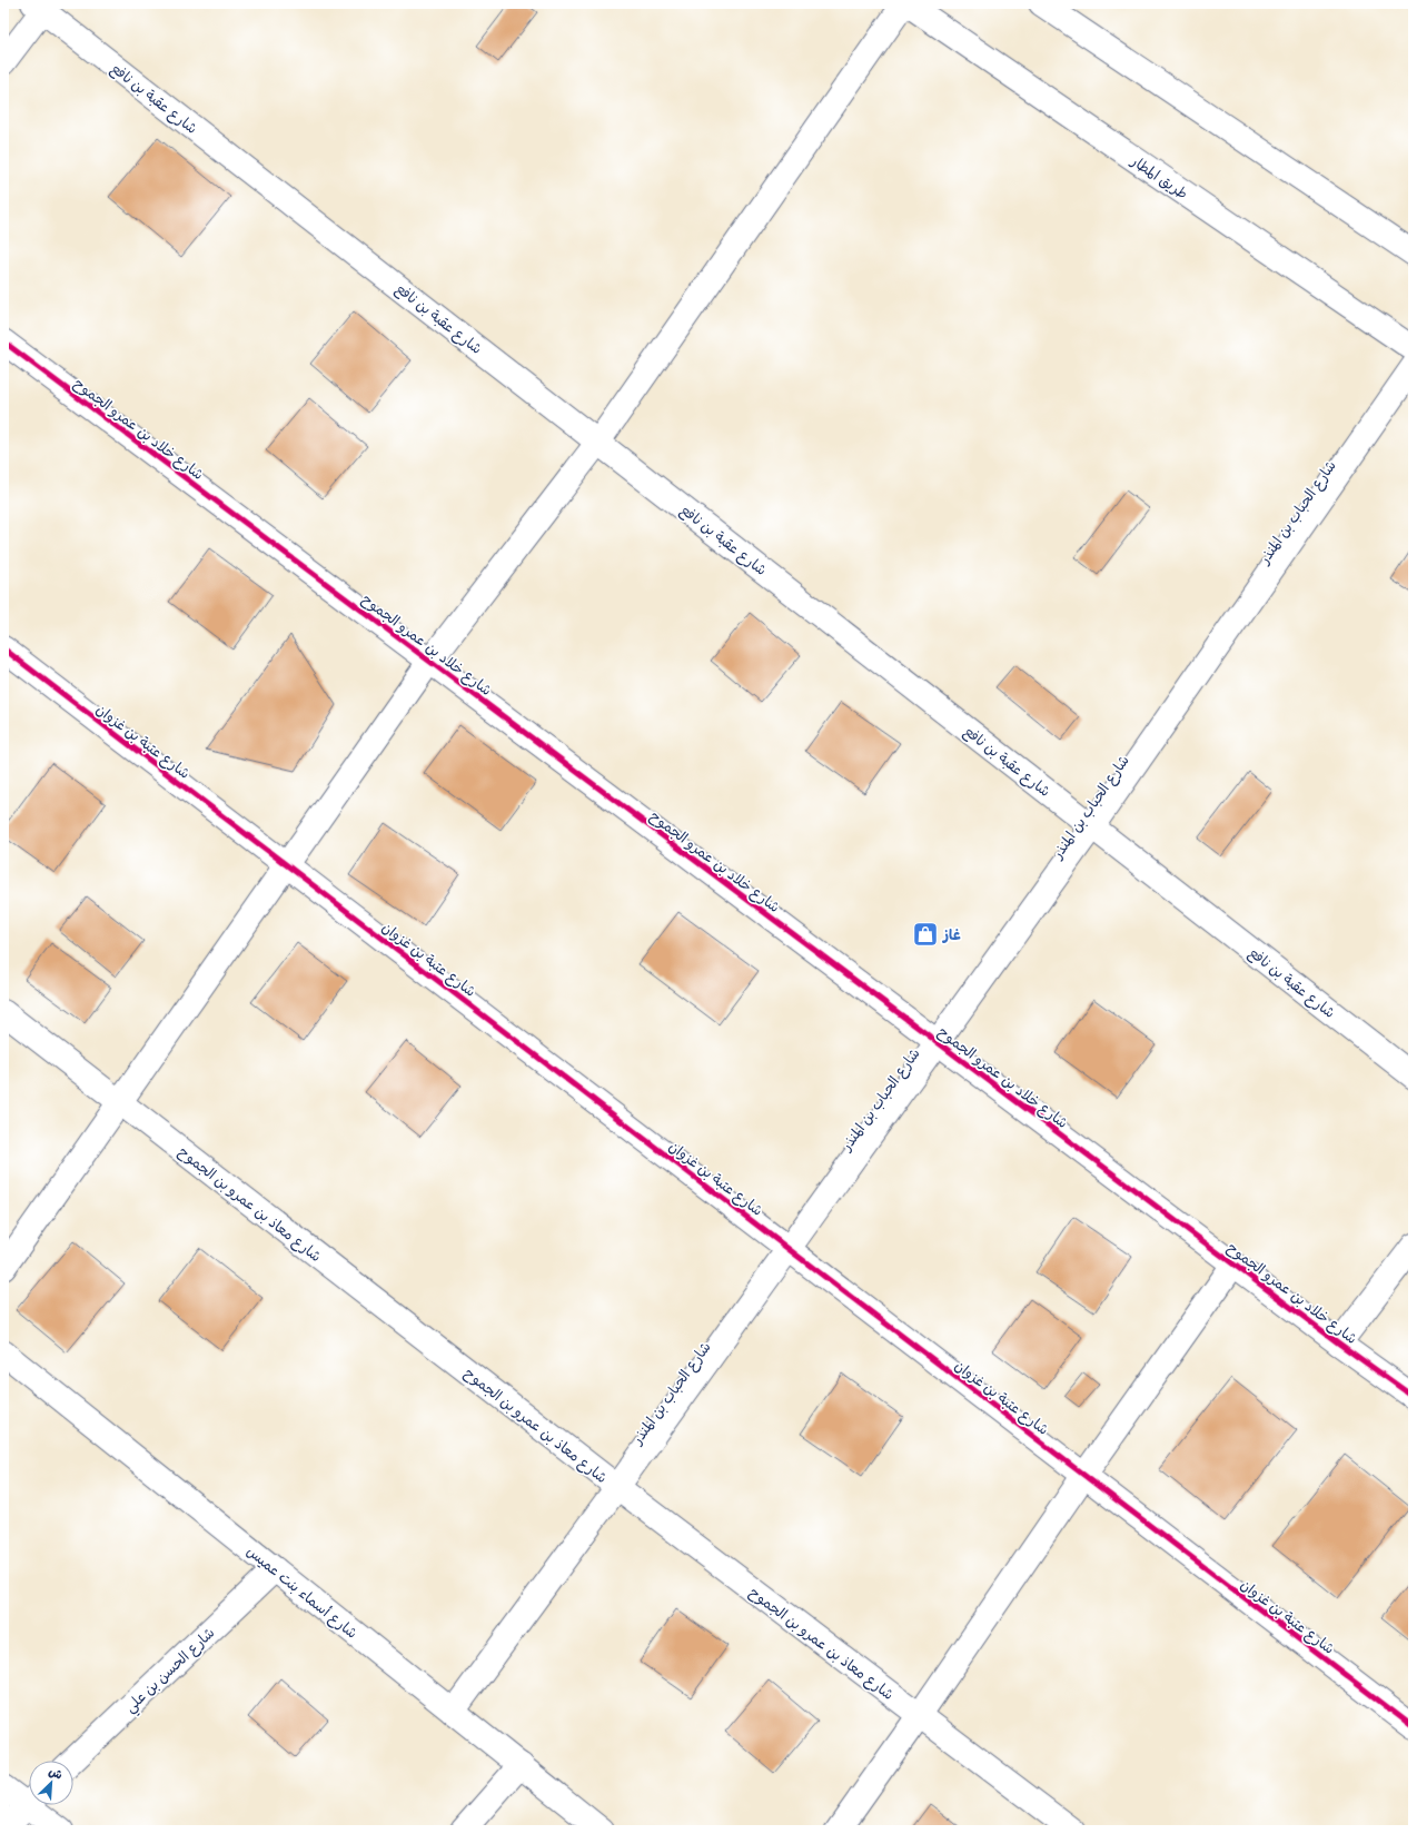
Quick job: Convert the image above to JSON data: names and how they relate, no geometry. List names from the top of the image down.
{
  "streets": {
    "main road": [
      "شارع عقبة بن نافع",
      "طريق المطار",
      "شارع خلاد بن عمرو الجموح",
      "شارع الحباب بن المنذر",
      "شارع عتبة بن غزوان",
      "شارع معاذ بن عمرو بن الجموح",
      "شارع أسماء بنت عميس",
      "شارع الحسن بن علي"
    ]
  },
  "crossings": [
    ["شارع عقبة بن نافع", "شارع الحباب بن المنذر"],
    ["شارع خلاد بن عمرو الجموح", "شارع الحباب بن المنذر"],
    ["شارع الحباب بن المنذر", "شارع عتبة بن غزوان"],
    ["شارع الحباب بن المنذر", "شارع معاذ بن عمرو بن الجموح"],
    ["شارع الحباب بن المنذر", "شارع أسماء بنت عميس"],
    ["شارع أسماء بنت عميس", "شارع الحسن بن علي"]
  ],
  "places": {
    "shop": ["غاز"]
  },
  "north": "top right"
}
